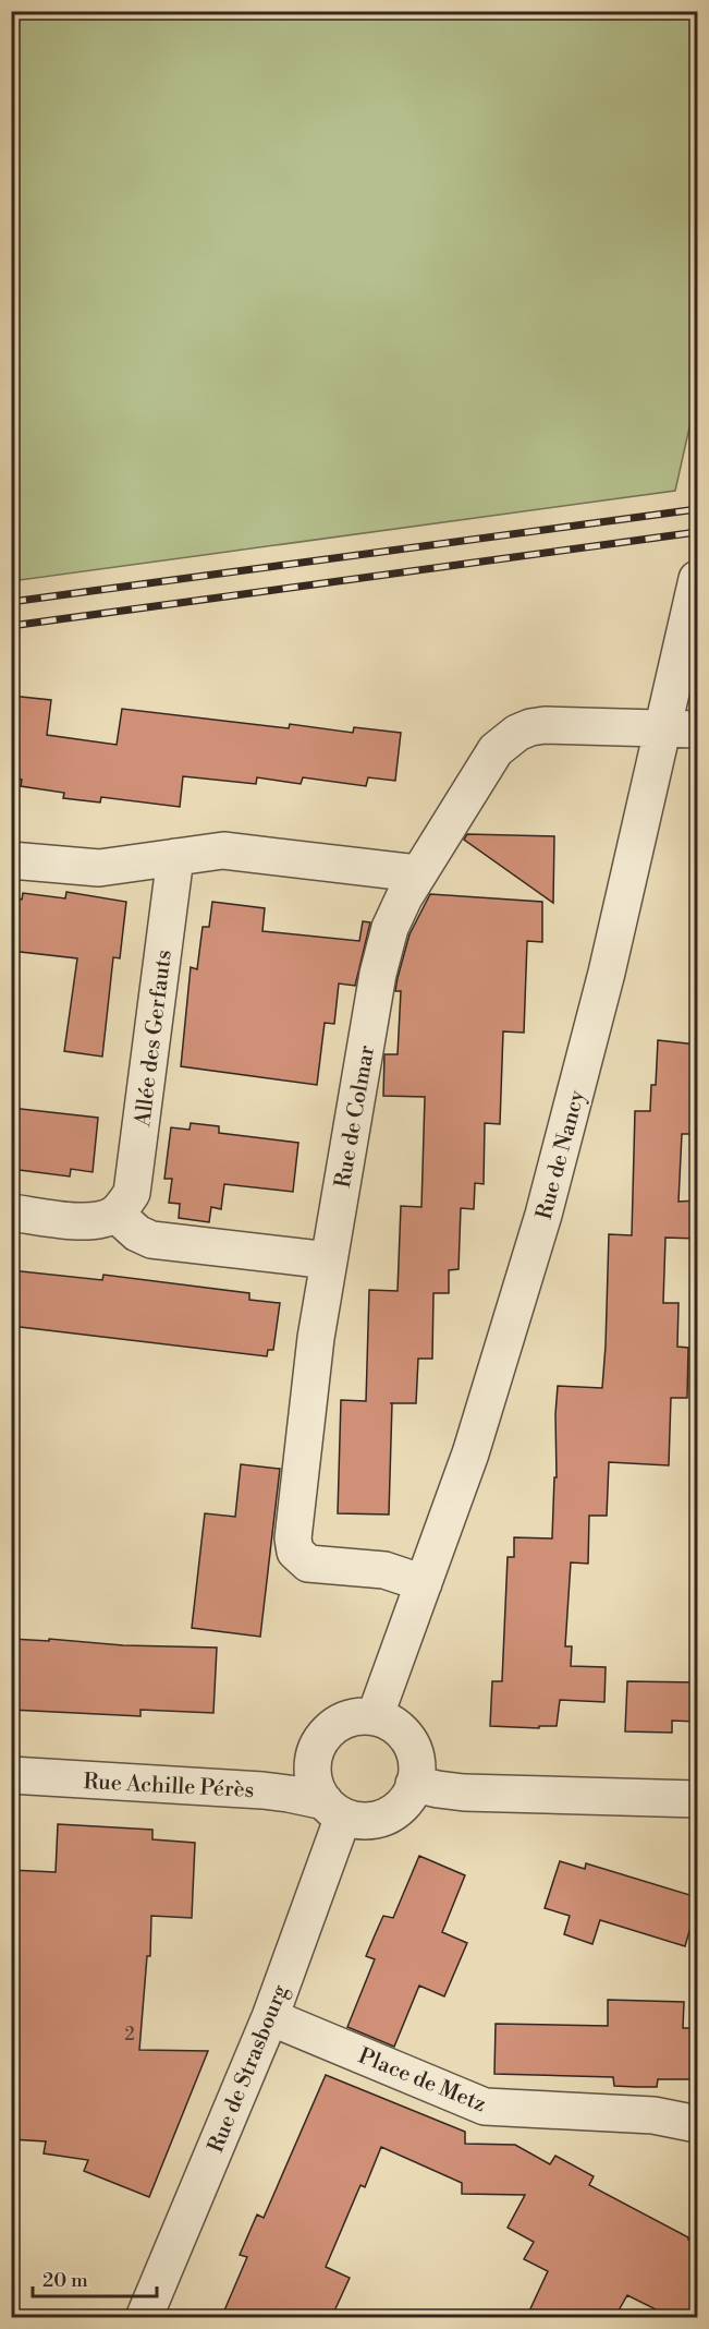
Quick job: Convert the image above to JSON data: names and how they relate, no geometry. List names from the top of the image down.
{
  "streets": {
    "street": [
      "Allée des Gerfauts",
      "Rue de Colmar",
      "Rue de Nancy",
      "Rue Achille Pérès",
      "Rue de Strasbourg",
      "Place de Metz"
    ]
  },
  "crossings": [
    ["Rue de Colmar", "Rue de Nancy"],
    ["Rue de Nancy", "Rue Achille Pérès"],
    ["Rue de Nancy", "Rue de Strasbourg"],
    ["Rue Achille Pérès", "Rue de Strasbourg"],
    ["Rue de Strasbourg", "Place de Metz"]
  ],
  "house_numbers": ["2"],
  "scale_bar": "20 m"
}
